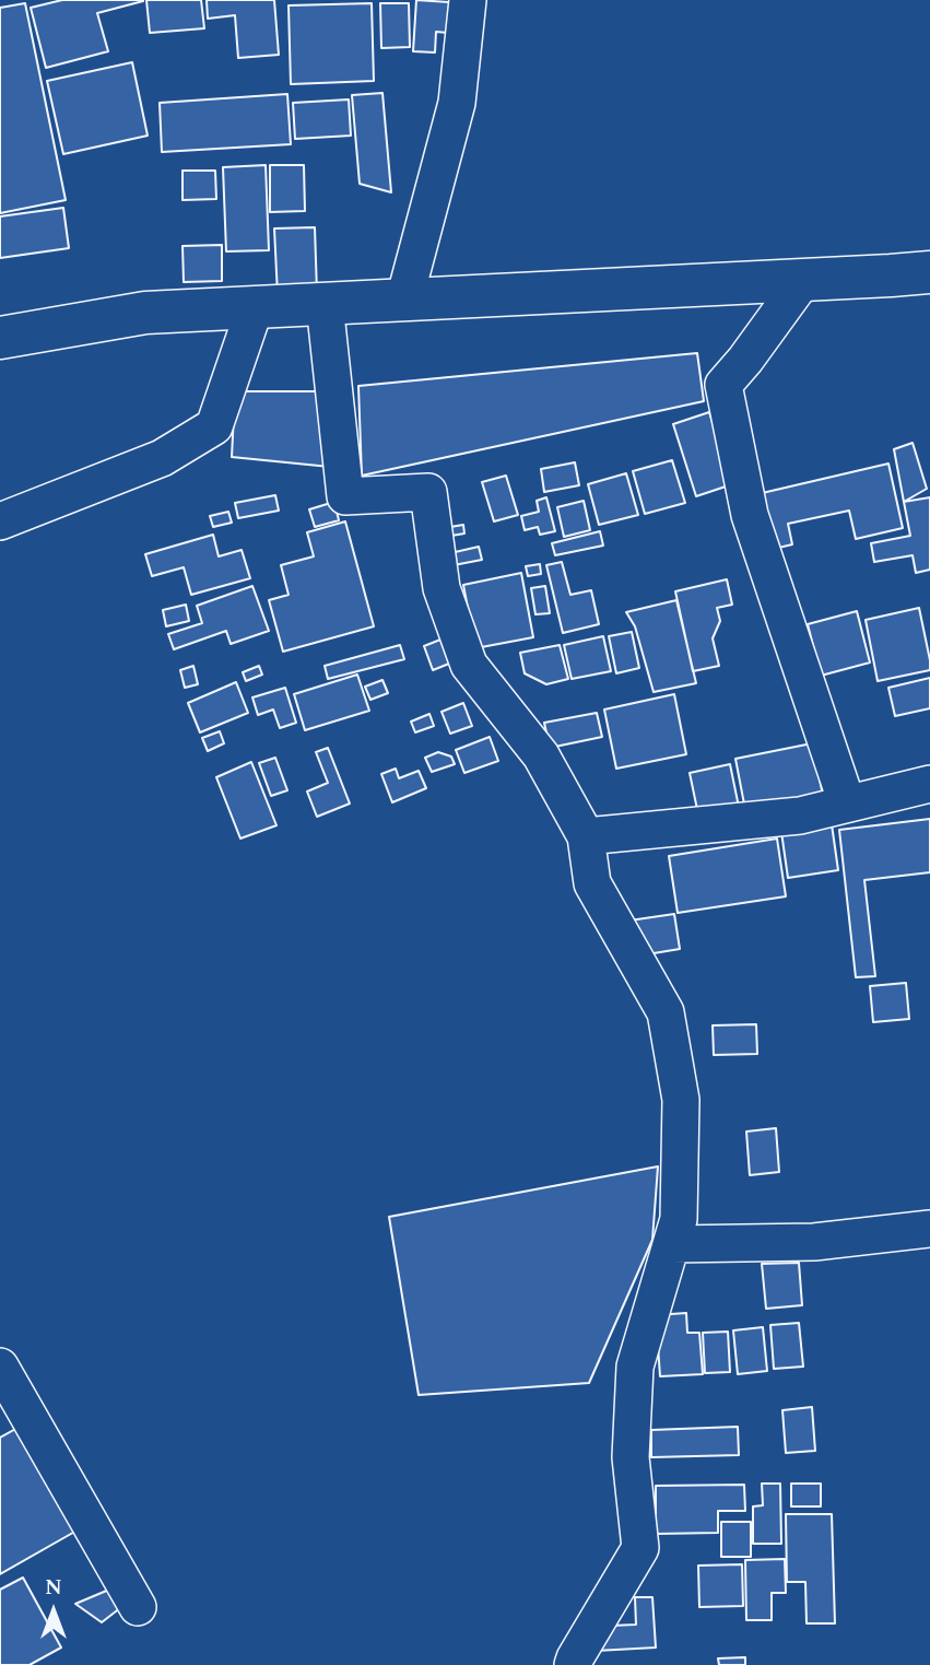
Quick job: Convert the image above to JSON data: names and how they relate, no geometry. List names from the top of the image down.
{
  "north": "top"
}
